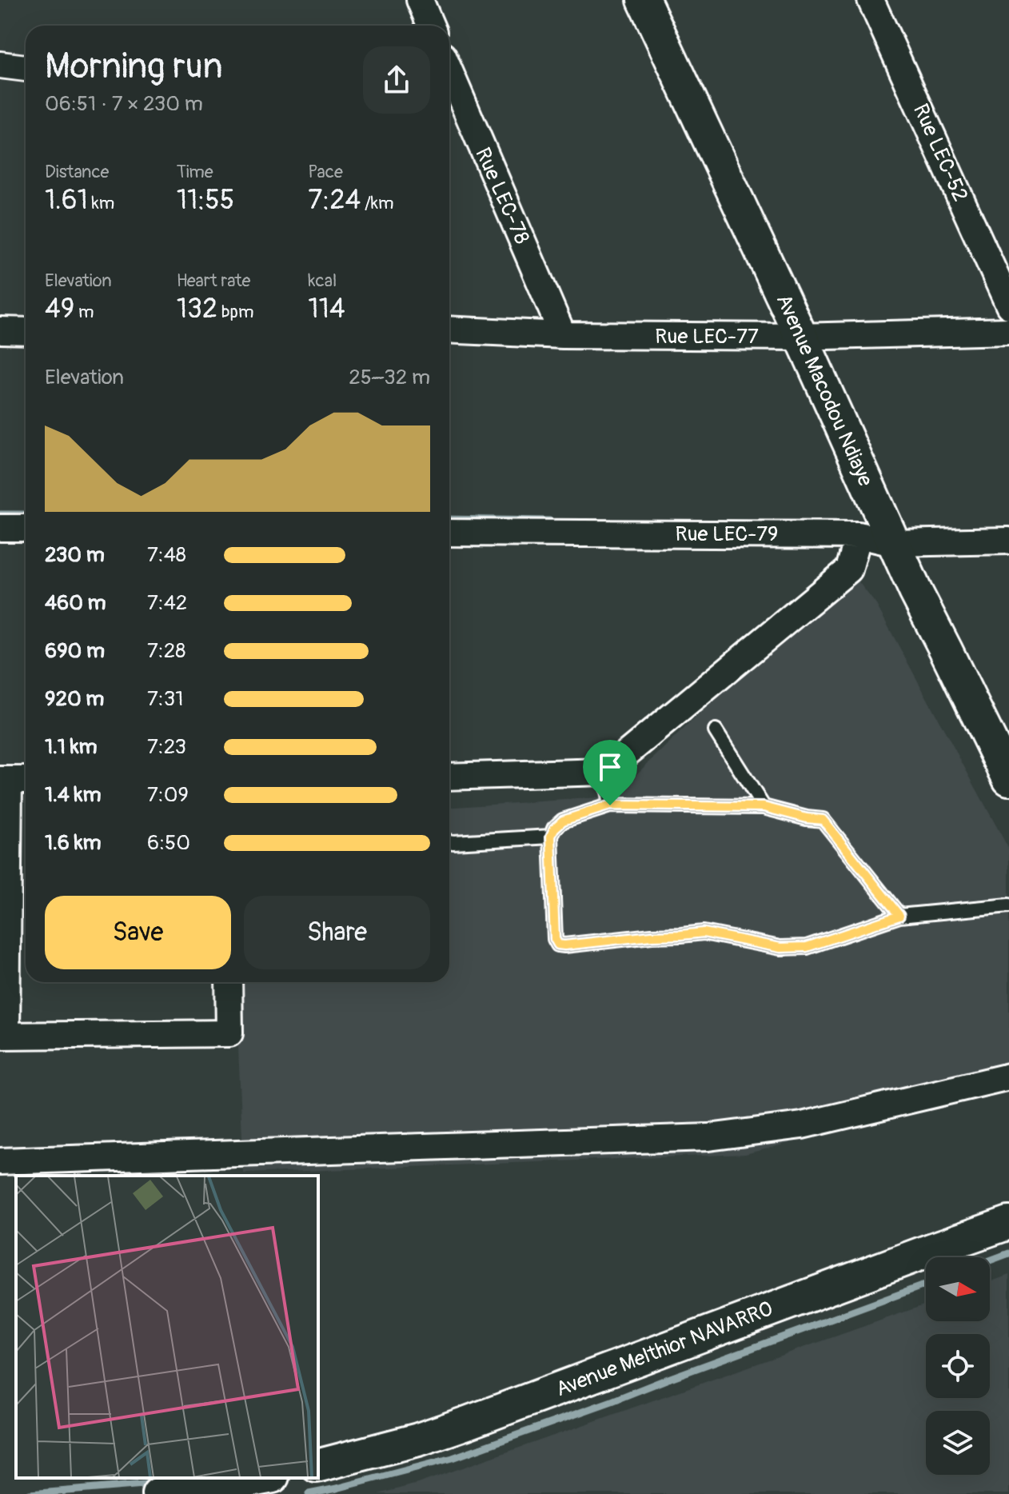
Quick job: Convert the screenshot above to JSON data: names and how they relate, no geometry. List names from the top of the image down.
{
  "streets": {
    "street": [
      "Rue LEC-52",
      "Rue LEC-78",
      "Rue LEC-77",
      "Avenue Macodou Ndiaye",
      "Rue LEC-79",
      "Avenue Melthior NAVARRO"
    ]
  },
  "crossings": [
    ["Rue LEC-78", "Rue LEC-77"],
    ["Rue LEC-77", "Avenue Macodou Ndiaye"],
    ["Avenue Macodou Ndiaye", "Rue LEC-79"]
  ],
  "north": "right",
  "page": {
    "heading": ["Morning run", "06:51 · 7 × 230 m"],
    "stats": [
      ["Distance", "1.61 km"],
      ["Time", "11:55"],
      ["Pace", "7:24 /km"],
      ["Elevation", "49 m"],
      ["Heart rate", "132 bpm"],
      ["kcal", "114"]
    ],
    "chart": ["Elevation", "25–32 m"],
    "list": [
      {
        "name": "230 m",
        "note": "7:48"
      },
      {
        "name": "460 m",
        "note": "7:42"
      },
      {
        "name": "690 m",
        "note": "7:28"
      },
      {
        "name": "920 m",
        "note": "7:31"
      },
      {
        "name": "1.1 km",
        "note": "7:23"
      },
      {
        "name": "1.4 km",
        "note": "7:09"
      },
      {
        "name": "1.6 km",
        "note": "6:50"
      }
    ],
    "buttons": ["Save", "Share"]
  }
}
